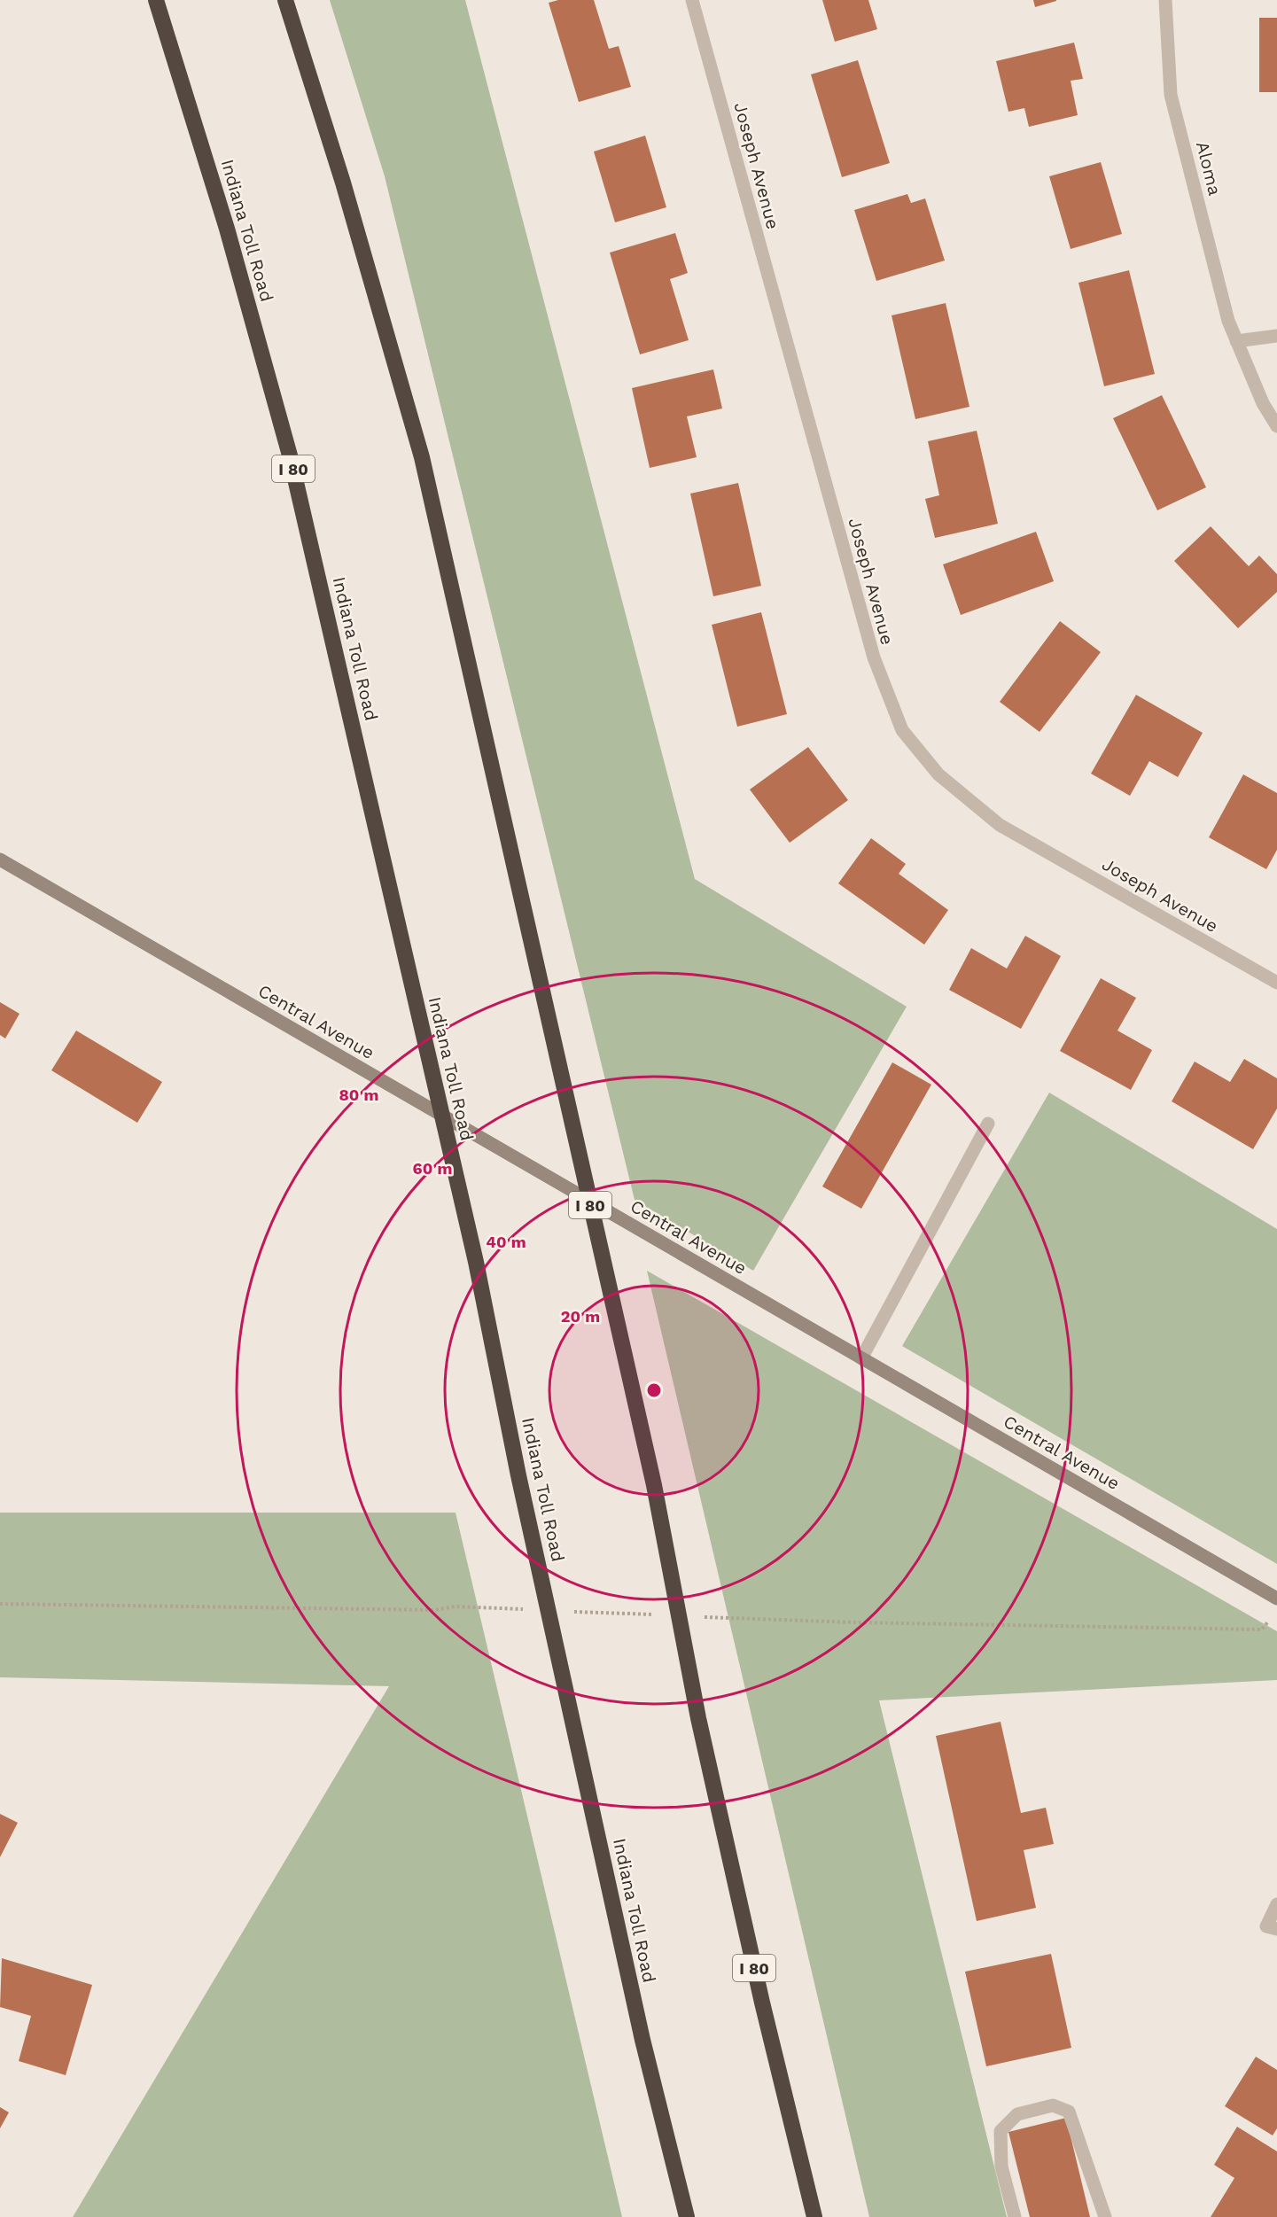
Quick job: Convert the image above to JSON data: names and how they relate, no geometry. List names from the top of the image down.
{
  "streets": {
    "highway": ["Indiana Toll Road", "I 80"],
    "street": ["Joseph Avenue", "Aloma", "Central Avenue"]
  },
  "rings": [
    "80 m",
    "60 m",
    "40 m",
    "20 m"
  ]
}
